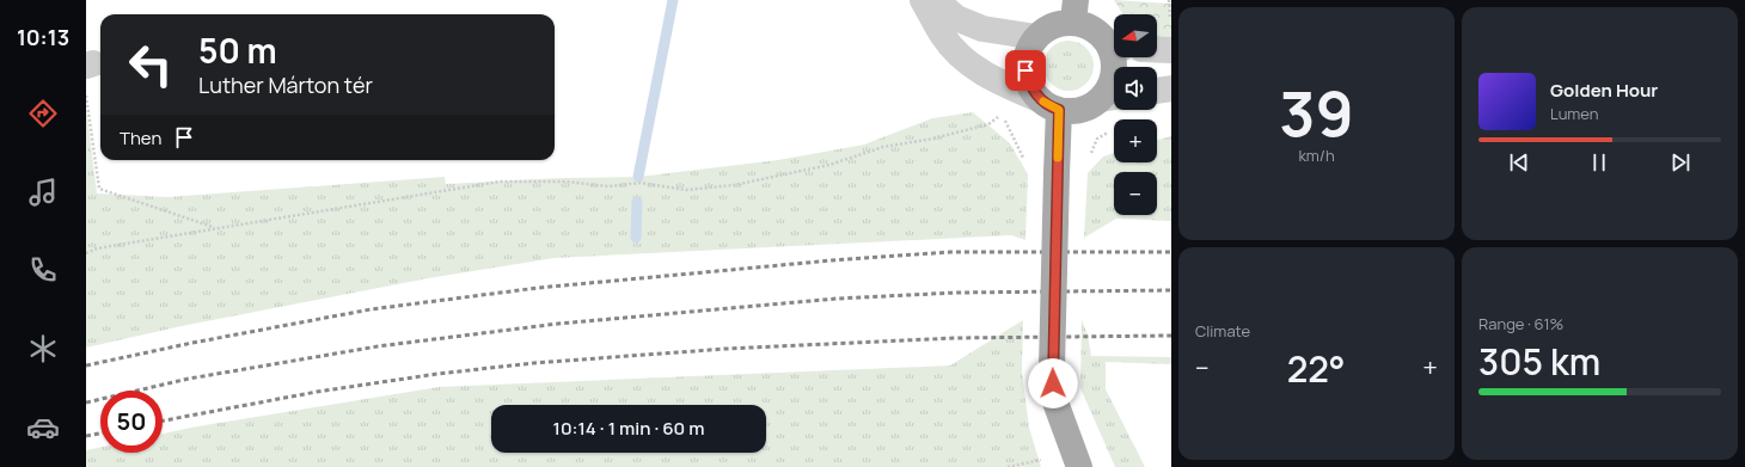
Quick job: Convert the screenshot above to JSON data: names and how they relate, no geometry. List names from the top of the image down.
{
  "north": "left",
  "page": {
    "tabs": "10:13",
    "tile": [
      ["39", "km/h"],
      "Climate",
      ["Range · 61%", "305 km"]
    ],
    "map_buttons": ["+", "−"],
    "turn": ["50 m", "Luther Márton tér"],
    "song": ["Golden Hour", "Lumen"],
    "then": "Then",
    "heat": ["−", "22°", "+"],
    "limit": "50",
    "trip": "10:14 · 1 min · 60 m"
  }
}
